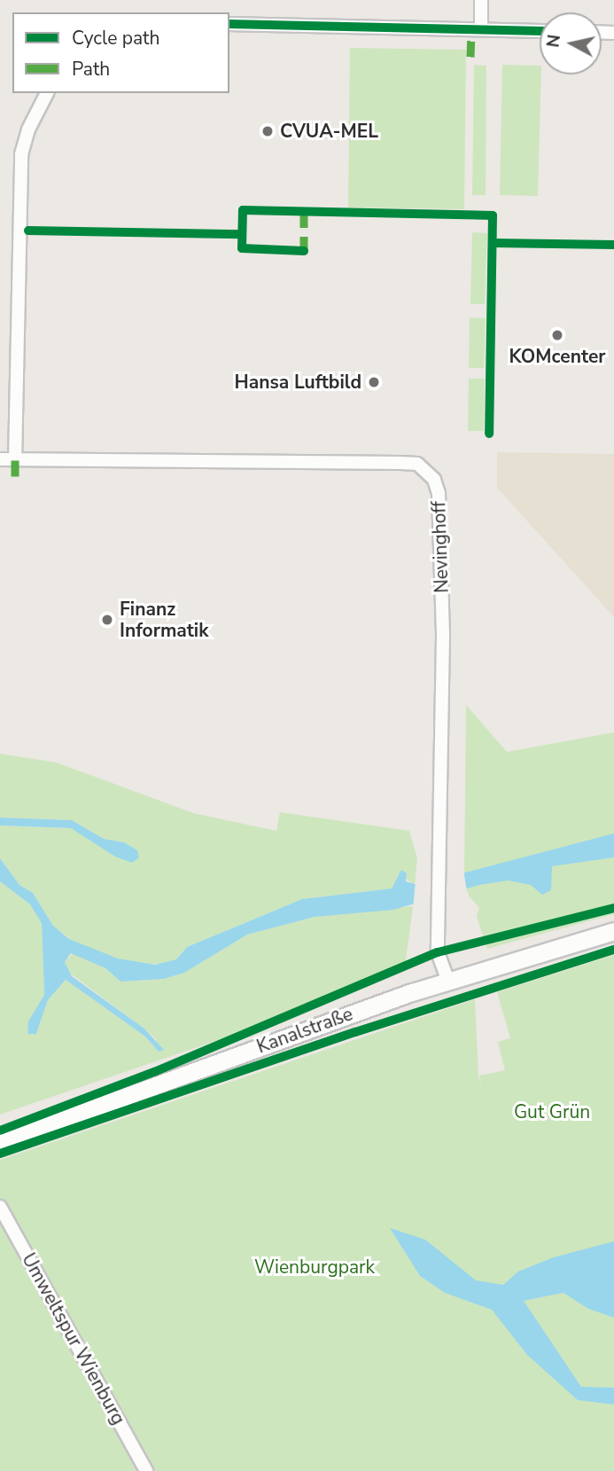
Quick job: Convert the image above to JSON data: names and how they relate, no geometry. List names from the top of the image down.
{
  "streets": {
    "main road": ["Kanalstraße"],
    "street": ["Nevinghoff", "Umweltspur Wienburg"]
  },
  "crossings": [
    ["Nevinghoff", "Kanalstraße"]
  ],
  "parks": ["Gut Grün", "Wienburgpark"],
  "places": [
    "CVUA-MEL",
    "KOMcenter",
    "Hansa Luftbild",
    "Finanz Informatik"
  ],
  "legend": ["Cycle path", "Path"],
  "north": "left"
}
